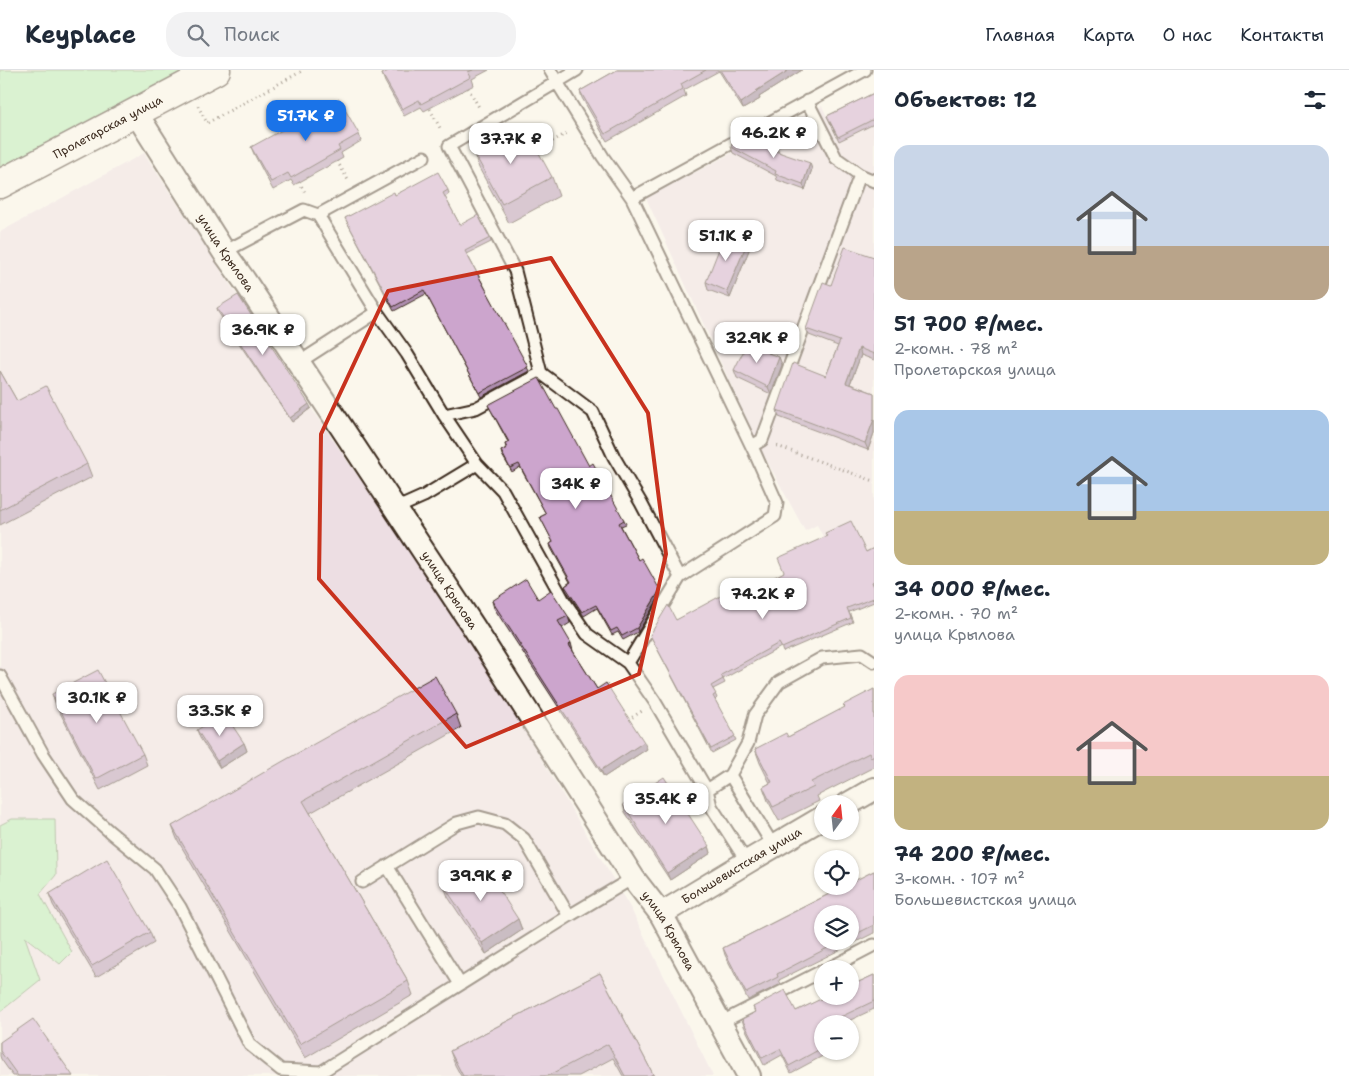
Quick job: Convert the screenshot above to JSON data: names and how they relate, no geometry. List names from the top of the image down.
{
  "streets": {
    "street": ["Пролетарская улица", "улица Крылова", "Большевистская улица"]
  },
  "crossings": [
    ["Пролетарская улица", "улица Крылова"],
    ["улица Крылова", "Большевистская улица"]
  ],
  "north": "top",
  "page": {
    "header": "Keyplace",
    "search": "Поиск",
    "nav": [
      "Главная",
      "Карта",
      "О нас",
      "Контакты"
    ],
    "heading": "Объектов: 12",
    "price": [
      "51.7K ₽",
      "46.2K ₽",
      "37.7K ₽",
      "51.1K ₽",
      "36.9K ₽",
      "32.9K ₽",
      "34K ₽",
      "74.2K ₽",
      "30.1K ₽",
      "33.5K ₽",
      "35.4K ₽",
      "39.9K ₽"
    ],
    "list": [
      {
        "name": "51 700 ₽/мес.",
        "note": "2-комн. · 78 m² · Пролетарская улица"
      },
      {
        "name": "34 000 ₽/мес.",
        "note": "2-комн. · 70 m² · улица Крылова"
      },
      {
        "name": "74 200 ₽/мес.",
        "note": "3-комн. · 107 m² · Большевистская улица"
      }
    ],
    "map_buttons": ["+", "−"]
  }
}
